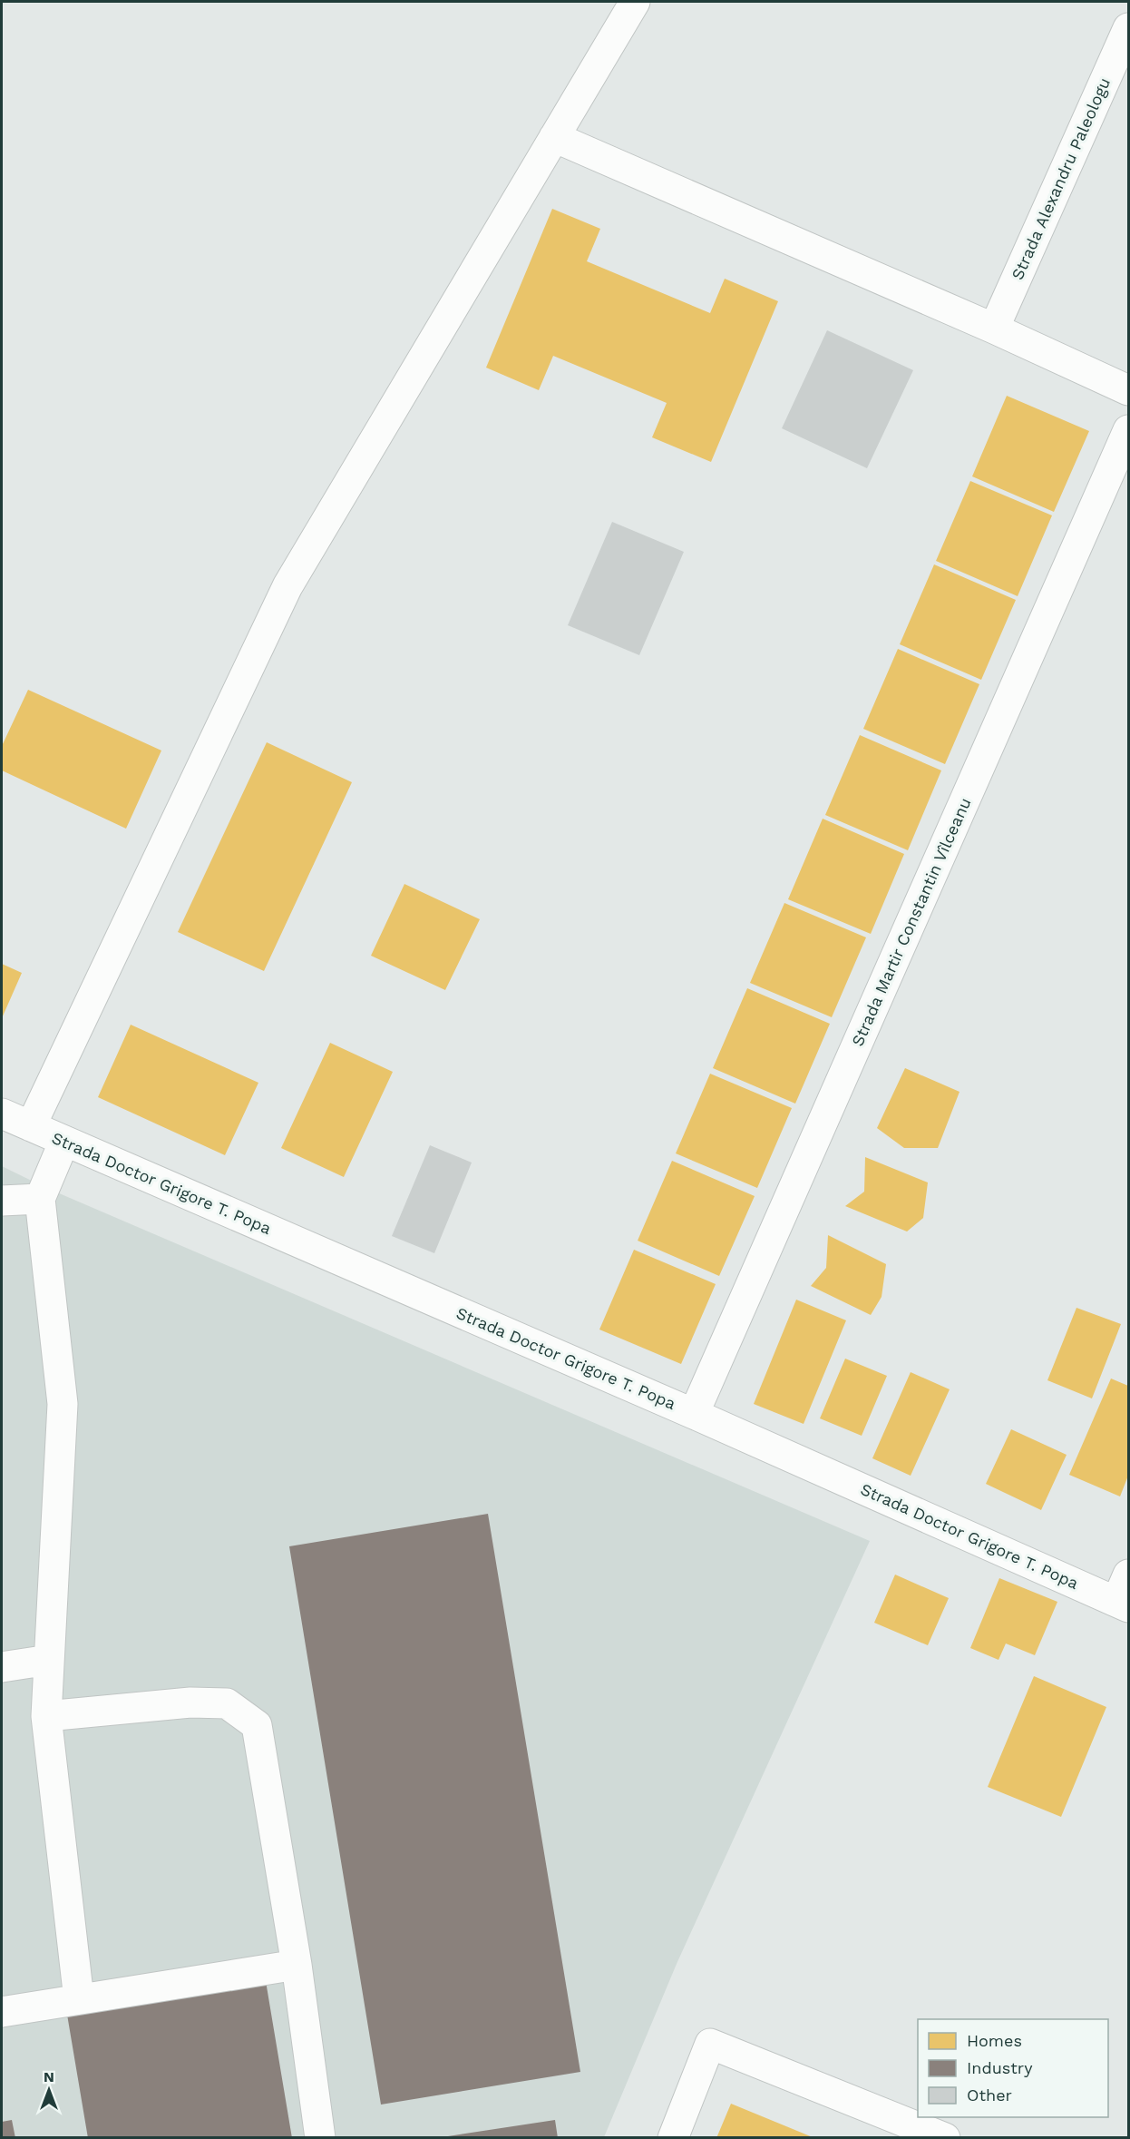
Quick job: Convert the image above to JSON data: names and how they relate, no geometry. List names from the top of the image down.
{
  "streets": {
    "street": ["Strada Alexandru Paleologu", "Strada Martir Constantin Vîlceanu", "Strada Doctor Grigore T. Popa"]
  },
  "crossings": [
    ["Strada Martir Constantin Vîlceanu", "Strada Doctor Grigore T. Popa"]
  ],
  "legend": ["Homes", "Industry", "Other"],
  "north": "top"
}
